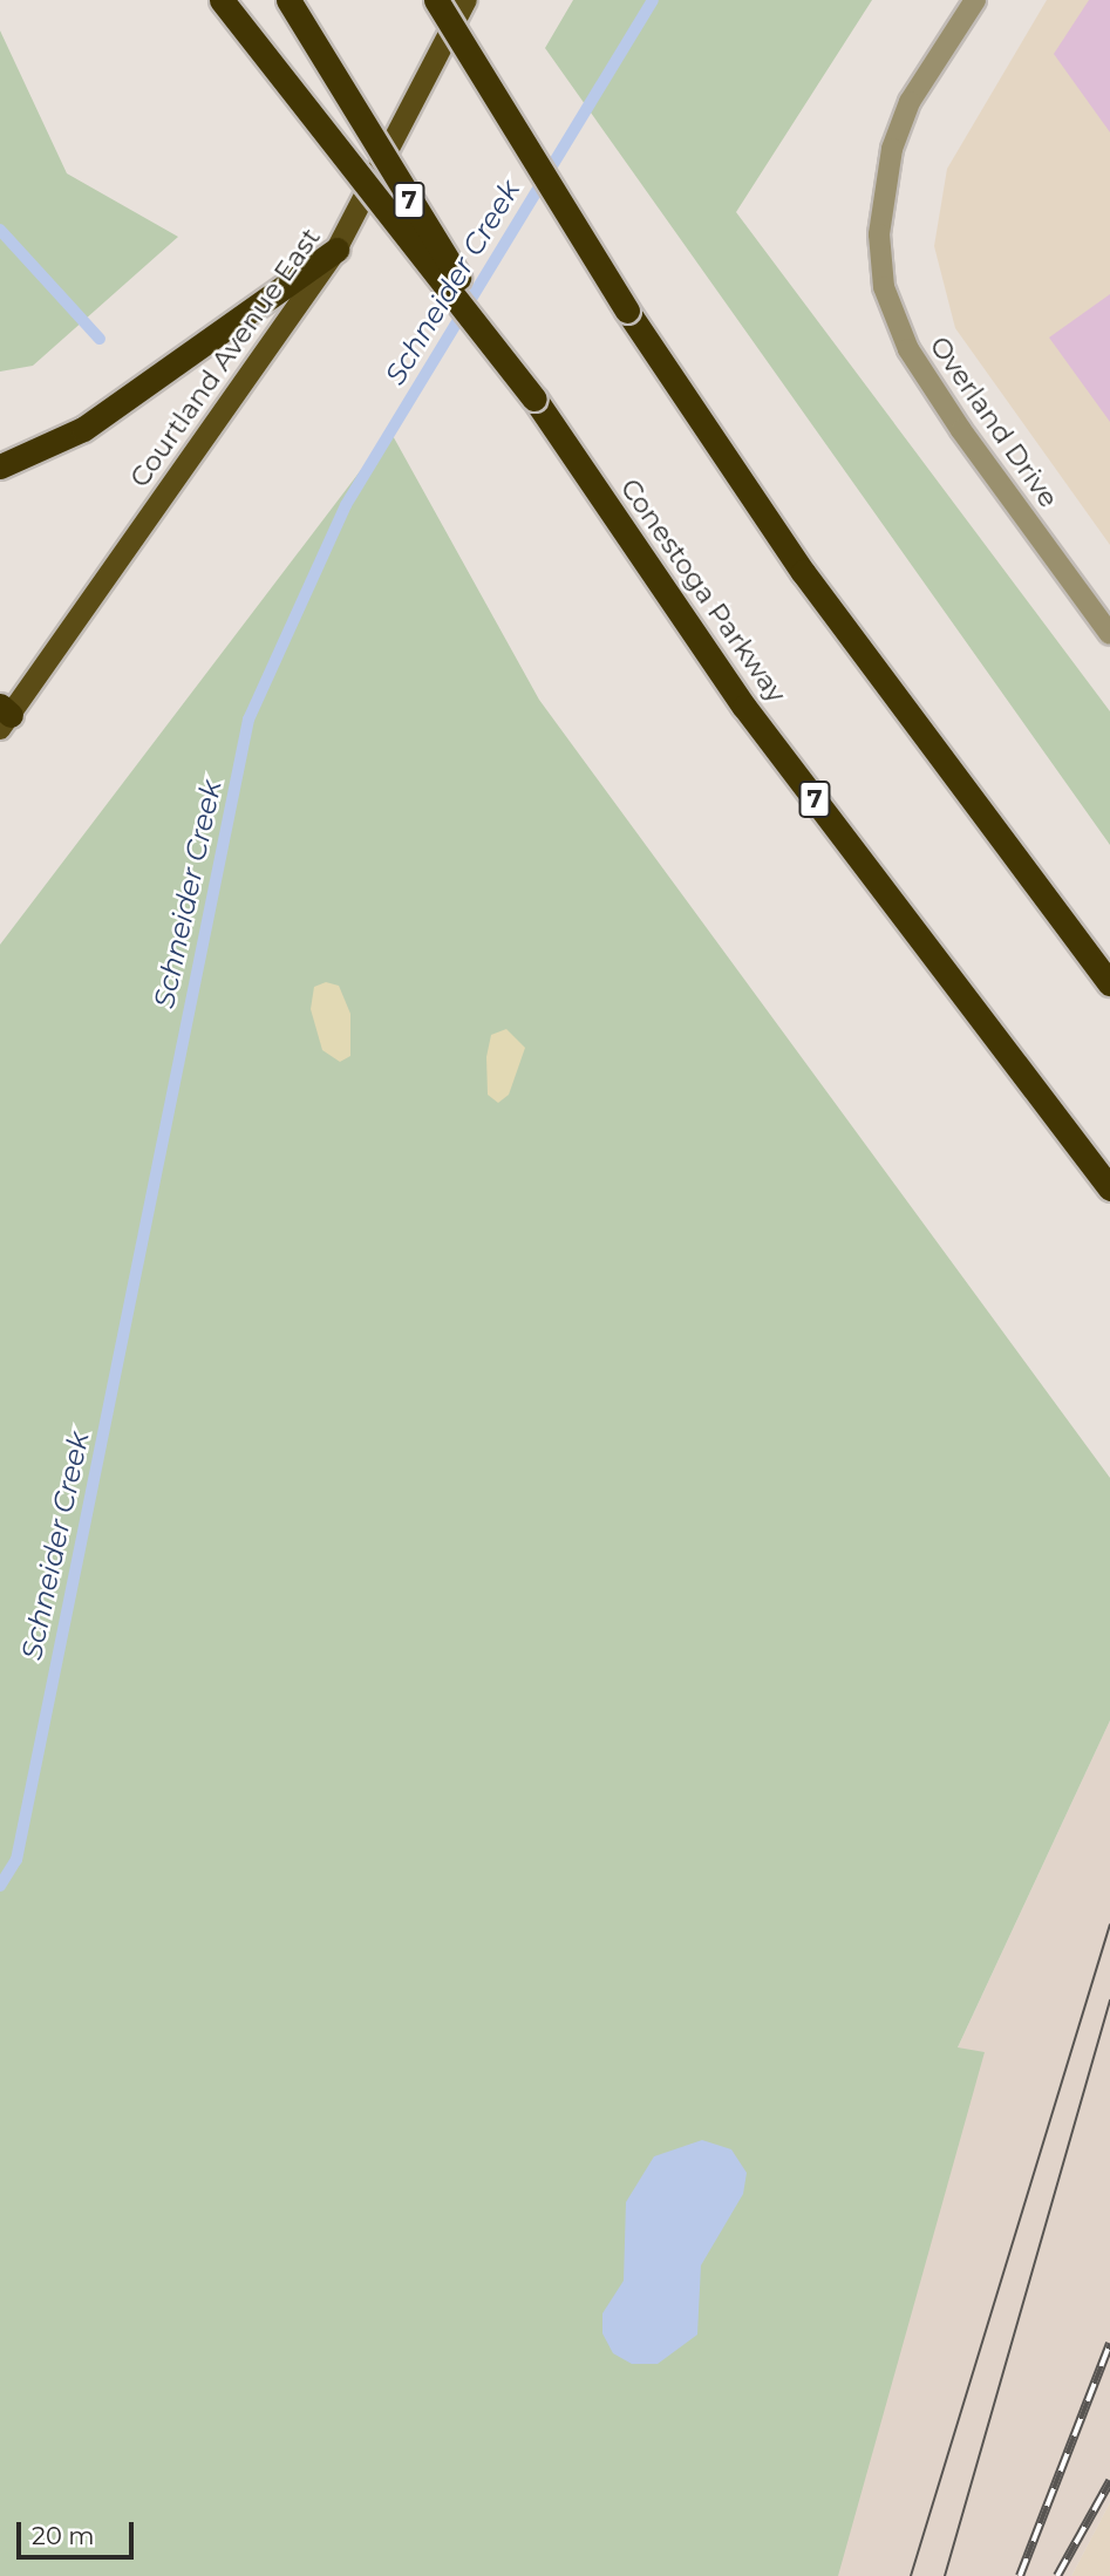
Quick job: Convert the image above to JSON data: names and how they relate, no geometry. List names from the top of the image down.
{
  "streets": {
    "highway": ["7", "Conestoga Parkway"],
    "main road": ["Courtland Avenue East"],
    "street": ["Overland Drive"]
  },
  "water": ["Schneider Creek"],
  "scale_bar": "20 m"
}
